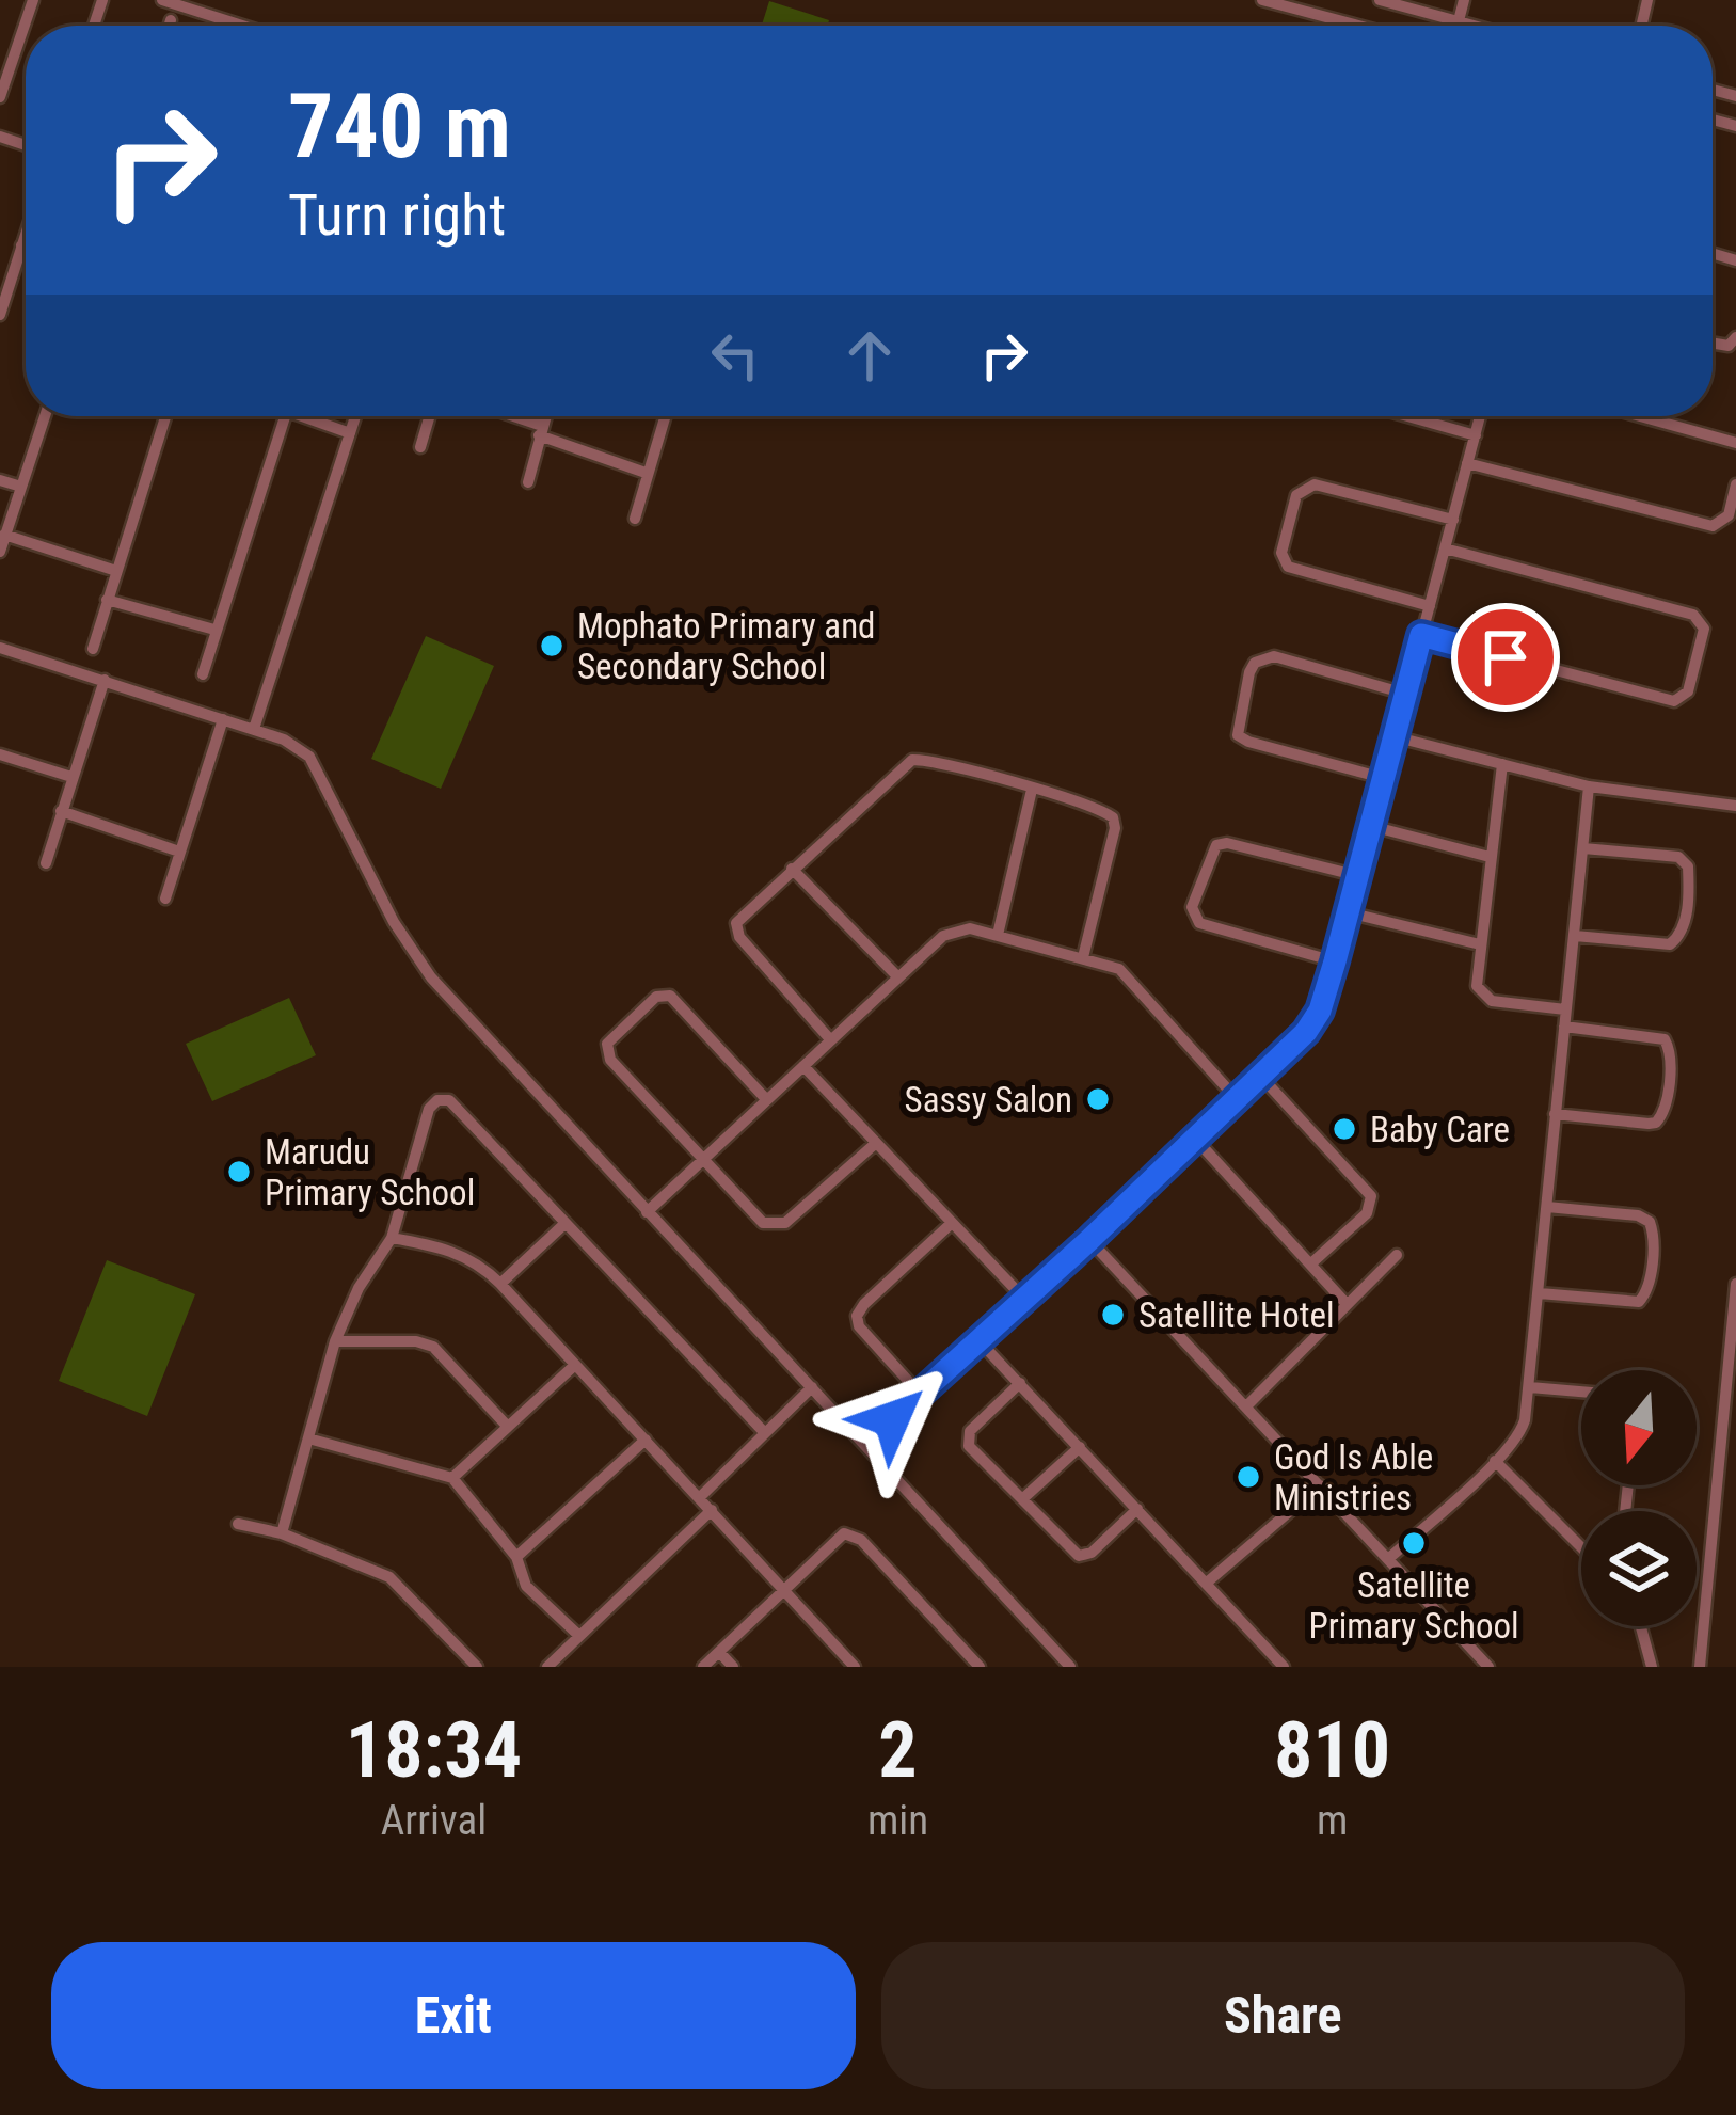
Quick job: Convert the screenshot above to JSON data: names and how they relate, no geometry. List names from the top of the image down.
{
  "places": [
    "Mophato Primary and Secondary School",
    "Sassy Salon",
    "Baby Care",
    "Marudu Primary School",
    "Satellite Hotel",
    "God Is Able Ministries",
    "Satellite Primary School"
  ],
  "north": "bottom",
  "page": {
    "turn": ["740 m", "Turn right"],
    "eta": [
      "18:34",
      "Arrival",
      "2",
      "min",
      "810",
      "m"
    ],
    "buttons": ["Exit", "Share"]
  }
}
